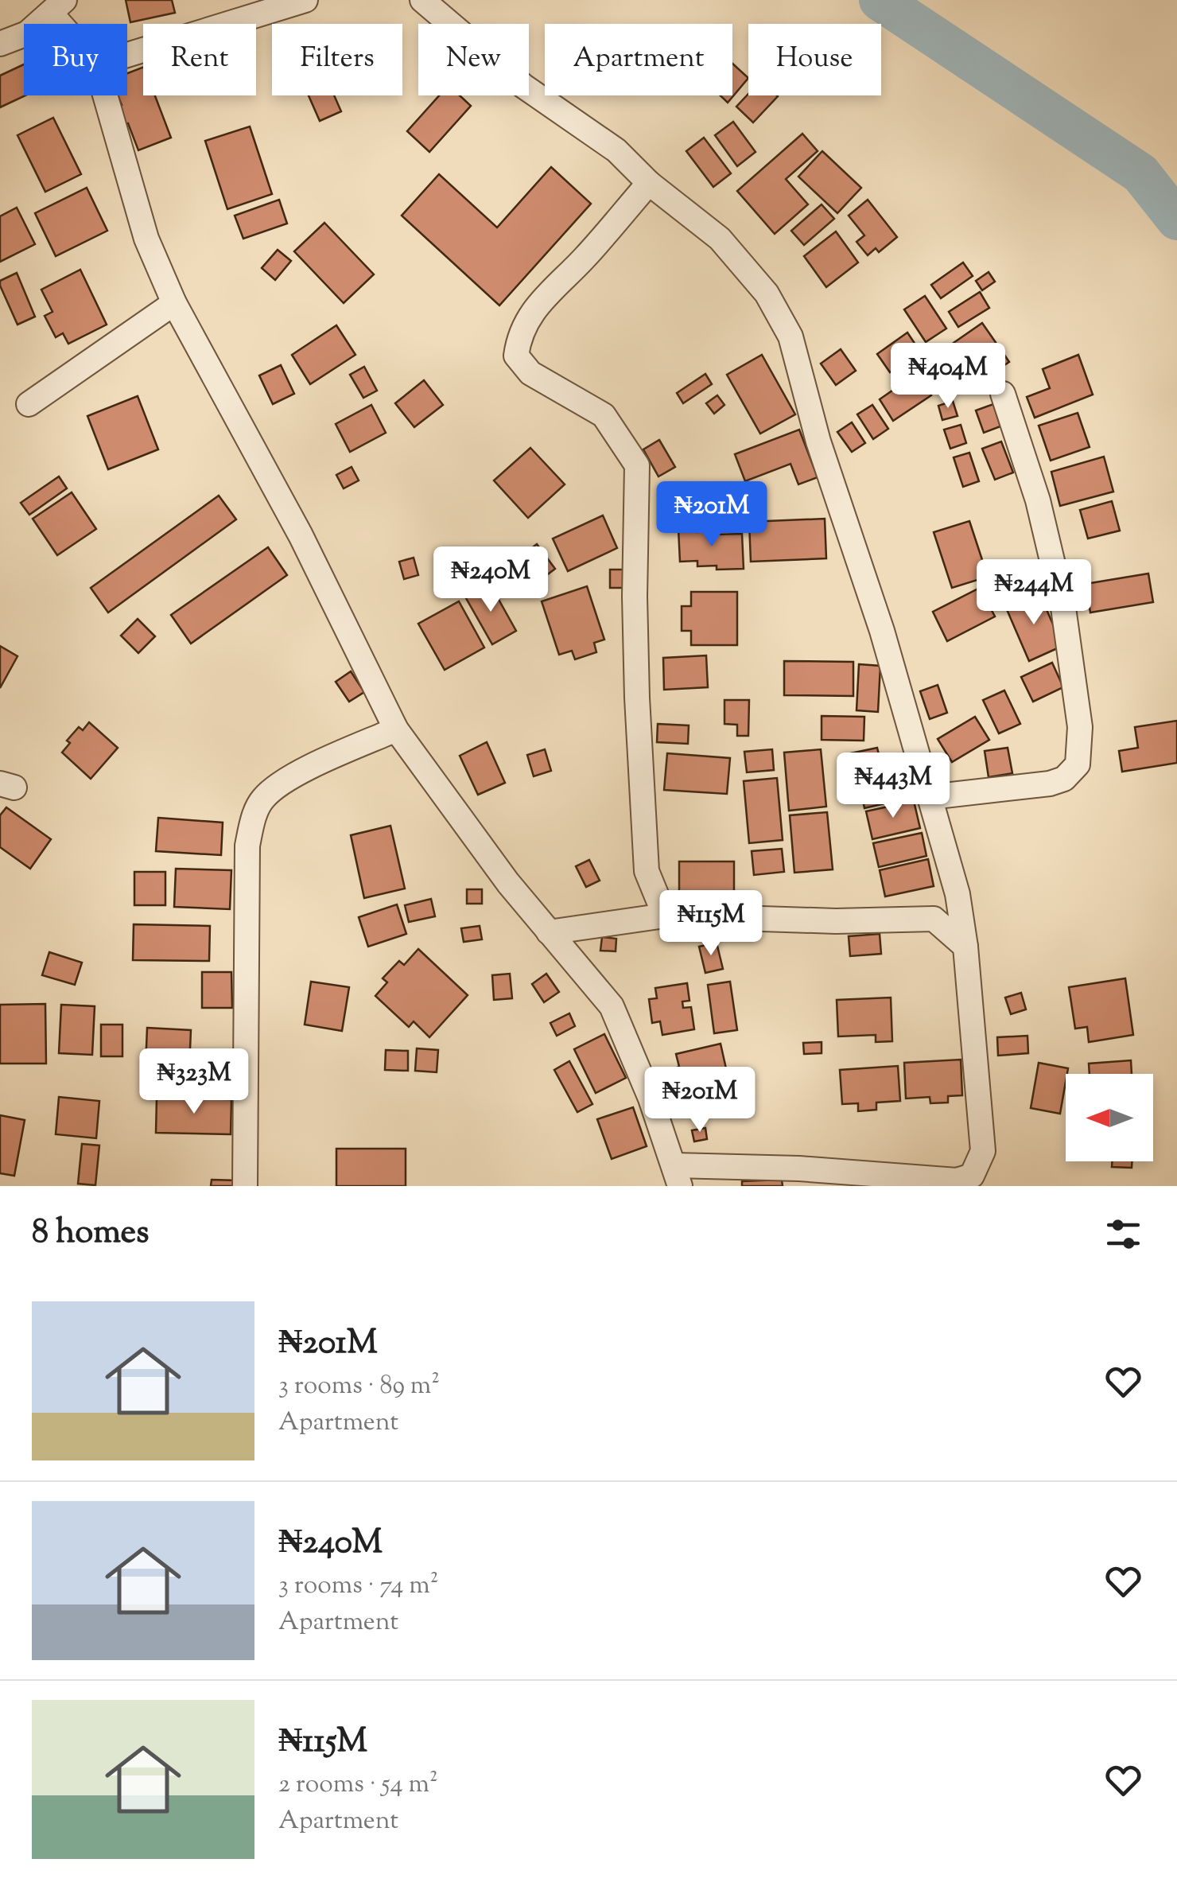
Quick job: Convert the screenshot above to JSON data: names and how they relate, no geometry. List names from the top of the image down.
{
  "north": "left",
  "page": {
    "chip": [
      "Buy",
      "Rent",
      "Filters",
      "New",
      "Apartment",
      "House"
    ],
    "price": [
      "₦404M",
      "₦201M",
      "₦240M",
      "₦244M",
      "₦443M",
      "₦115M",
      "₦323M",
      "₦201M"
    ],
    "heading": "8 homes",
    "list": [
      {
        "name": "₦201M",
        "note": "3 rooms · 89 m² · Apartment"
      },
      {
        "name": "₦240M",
        "note": "3 rooms · 74 m² · Apartment"
      },
      {
        "name": "₦115M",
        "note": "2 rooms · 54 m² · Apartment"
      }
    ]
  }
}
